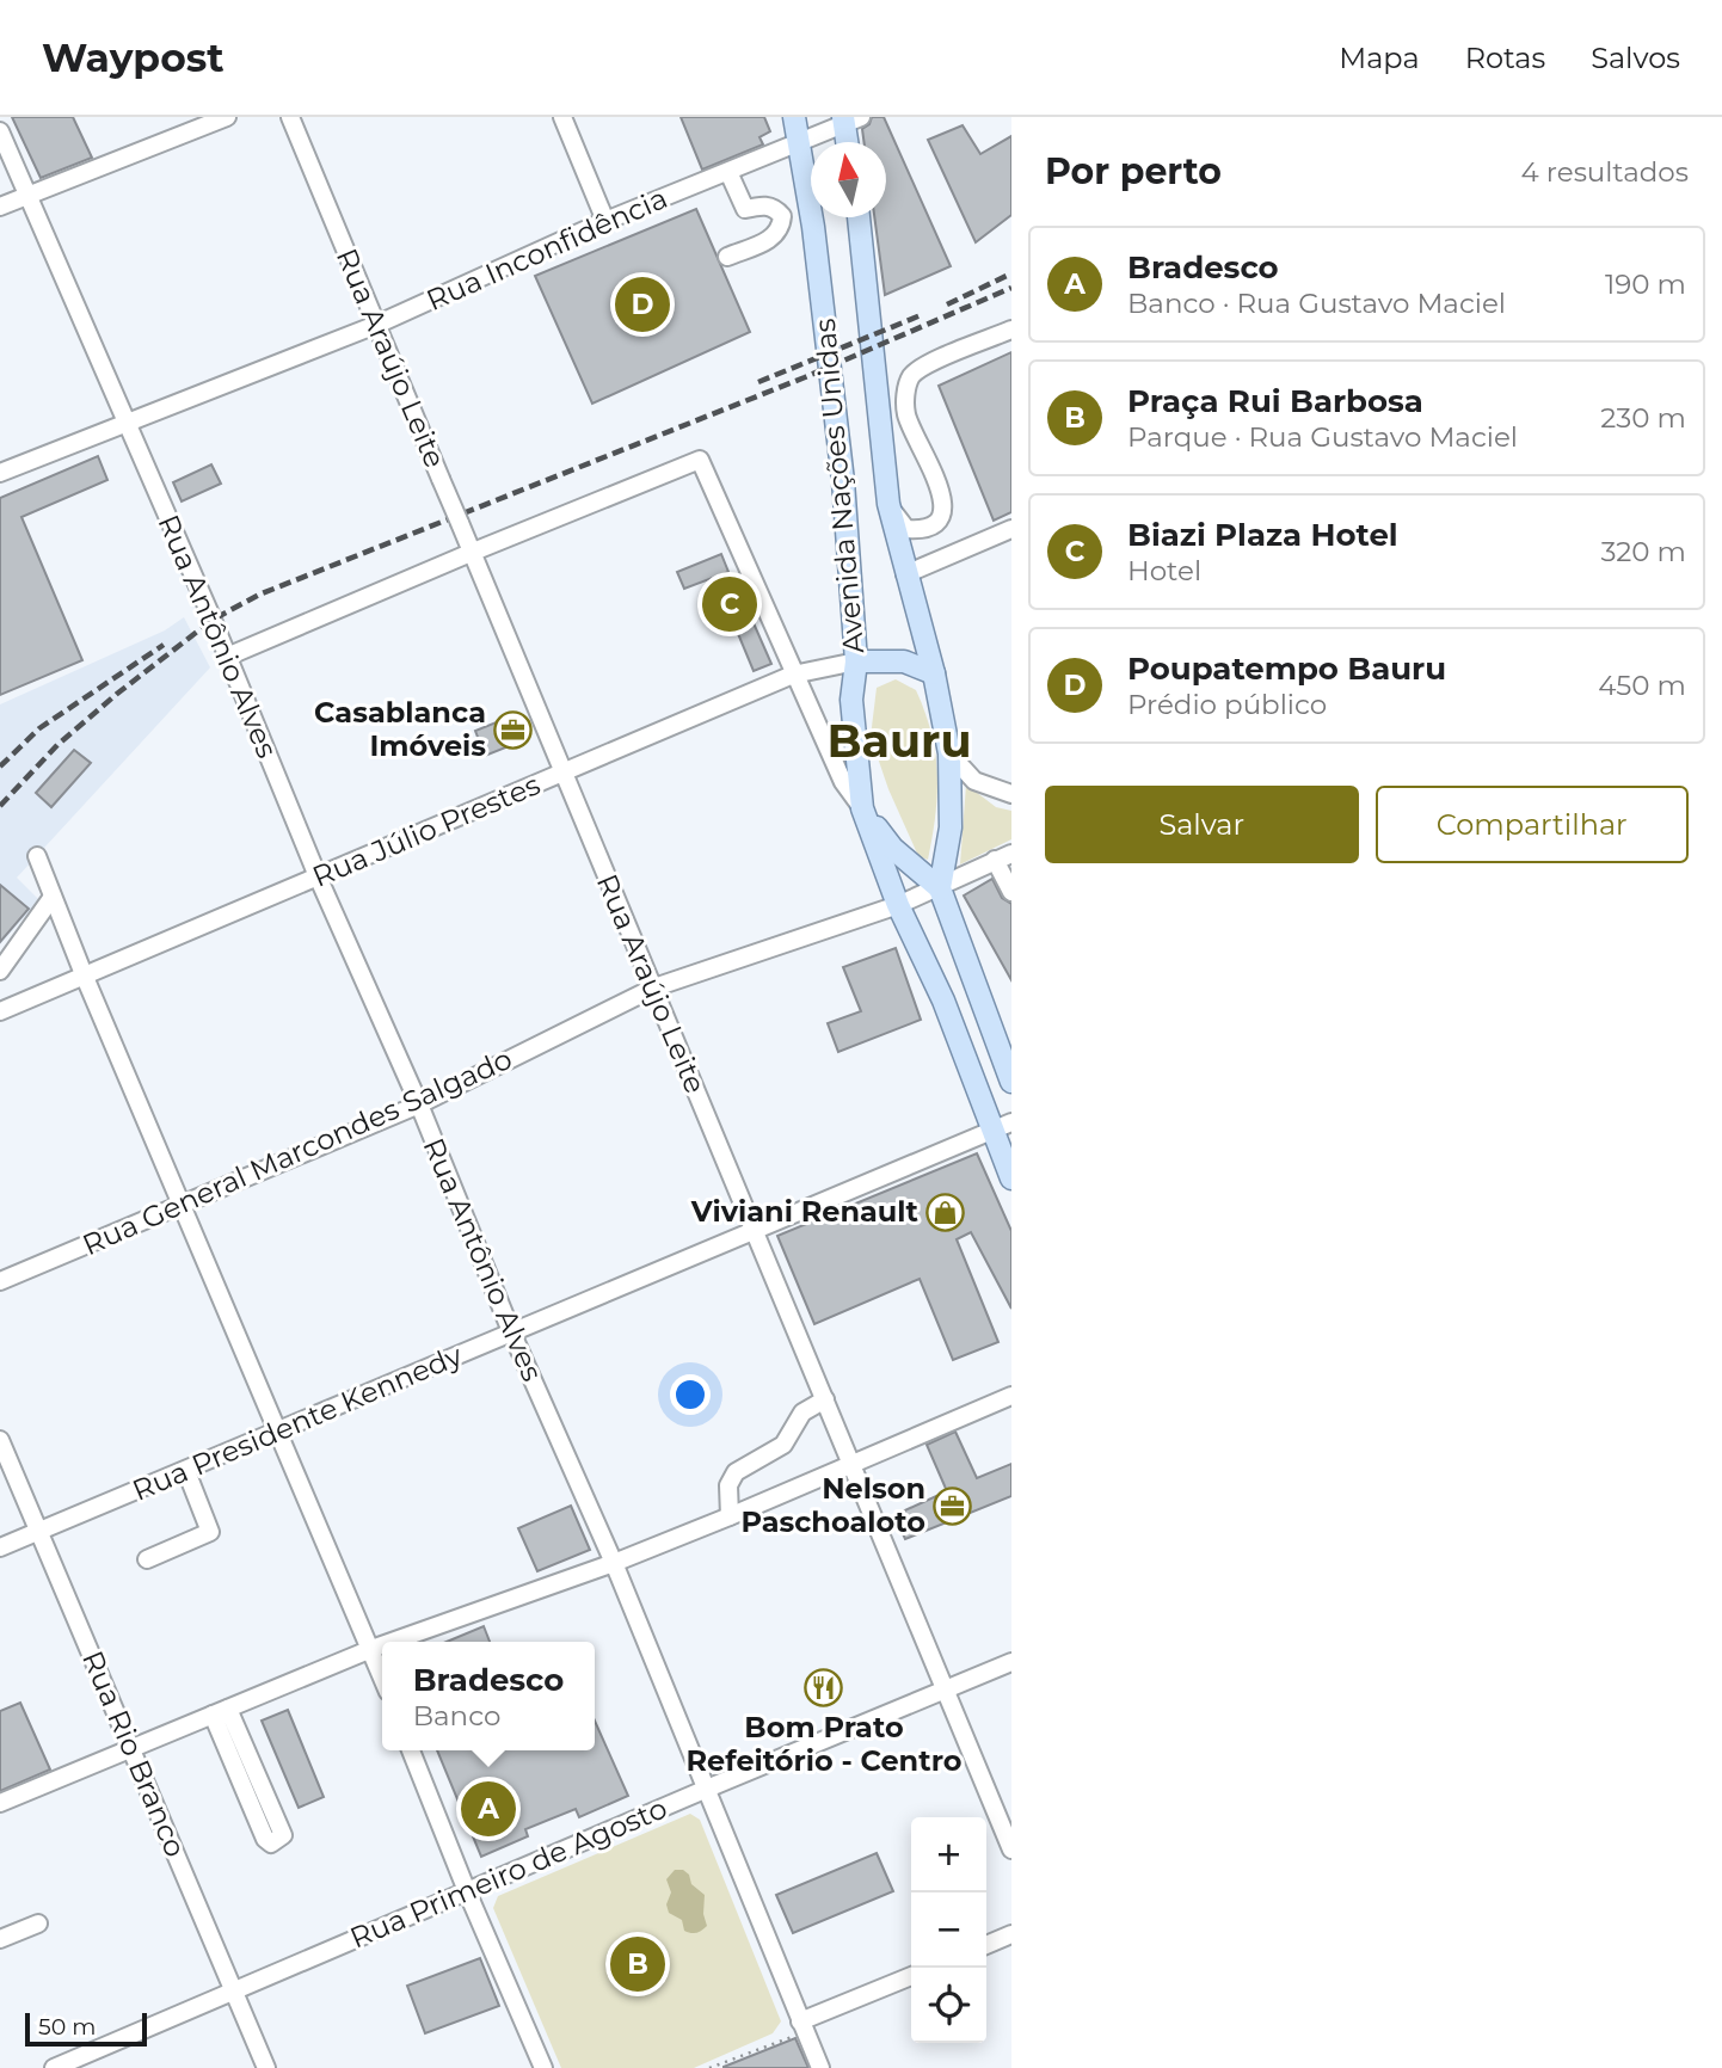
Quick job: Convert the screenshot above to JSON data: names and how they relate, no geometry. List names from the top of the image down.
{
  "streets": {
    "main road": ["Avenida Nações Unidas"],
    "street": [
      "Rua Inconfidência",
      "Rua Araújo Leite",
      "Rua Antônio Alves",
      "Rua Júlio Prestes",
      "Rua General Marcondes Salgado",
      "Rua Presidente Kennedy",
      "Rua Rio Branco",
      "Rua Primeiro de Agosto"
    ]
  },
  "crossings": [
    ["Rua Inconfidência", "Rua Araújo Leite"],
    ["Rua Inconfidência", "Avenida Nações Unidas"],
    ["Rua Inconfidência", "Rua Antônio Alves"],
    ["Rua Araújo Leite", "Rua Júlio Prestes"],
    ["Rua Araújo Leite", "Rua General Marcondes Salgado"],
    ["Rua Araújo Leite", "Rua Presidente Kennedy"],
    ["Rua Araújo Leite", "Rua Primeiro de Agosto"],
    ["Avenida Nações Unidas", "Rua Júlio Prestes"],
    ["Avenida Nações Unidas", "Rua General Marcondes Salgado"],
    ["Avenida Nações Unidas", "Rua Presidente Kennedy"],
    ["Rua Antônio Alves", "Rua Júlio Prestes"],
    ["Rua Antônio Alves", "Rua General Marcondes Salgado"],
    ["Rua Antônio Alves", "Rua Presidente Kennedy"],
    ["Rua Antônio Alves", "Rua Primeiro de Agosto"],
    ["Rua Presidente Kennedy", "Rua Rio Branco"],
    ["Rua Rio Branco", "Rua Primeiro de Agosto"]
  ],
  "districts": ["Bauru"],
  "places": {
    "office": ["Casablanca Imóveis", "Nelson Paschoaloto"],
    "shop": ["Viviani Renault"],
    "restaurant": ["Bom Prato Refeitório - Centro"]
  },
  "scale_bar": "50 m",
  "north": "top",
  "page": {
    "header": "Waypost",
    "nav": ["Mapa", "Rotas", "Salvos"],
    "heading": ["Por perto", "4 resultados"],
    "list": [
      {
        "mark": "A",
        "name": "Bradesco",
        "note": "Banco · Rua Gustavo Maciel",
        "value": "190 m"
      },
      {
        "mark": "B",
        "name": "Praça Rui Barbosa",
        "note": "Parque · Rua Gustavo Maciel",
        "value": "230 m"
      },
      {
        "mark": "C",
        "name": "Biazi Plaza Hotel",
        "note": "Hotel",
        "value": "320 m"
      },
      {
        "mark": "D",
        "name": "Poupatempo Bauru",
        "note": "Prédio público",
        "value": "450 m"
      }
    ],
    "pins": [
      "D",
      "C",
      "A",
      "B"
    ],
    "buttons": ["Salvar", "Compartilhar"],
    "popup": ["Bradesco", "Banco"],
    "map_buttons": ["+", "−"],
    "scale": "50 m"
  }
}
